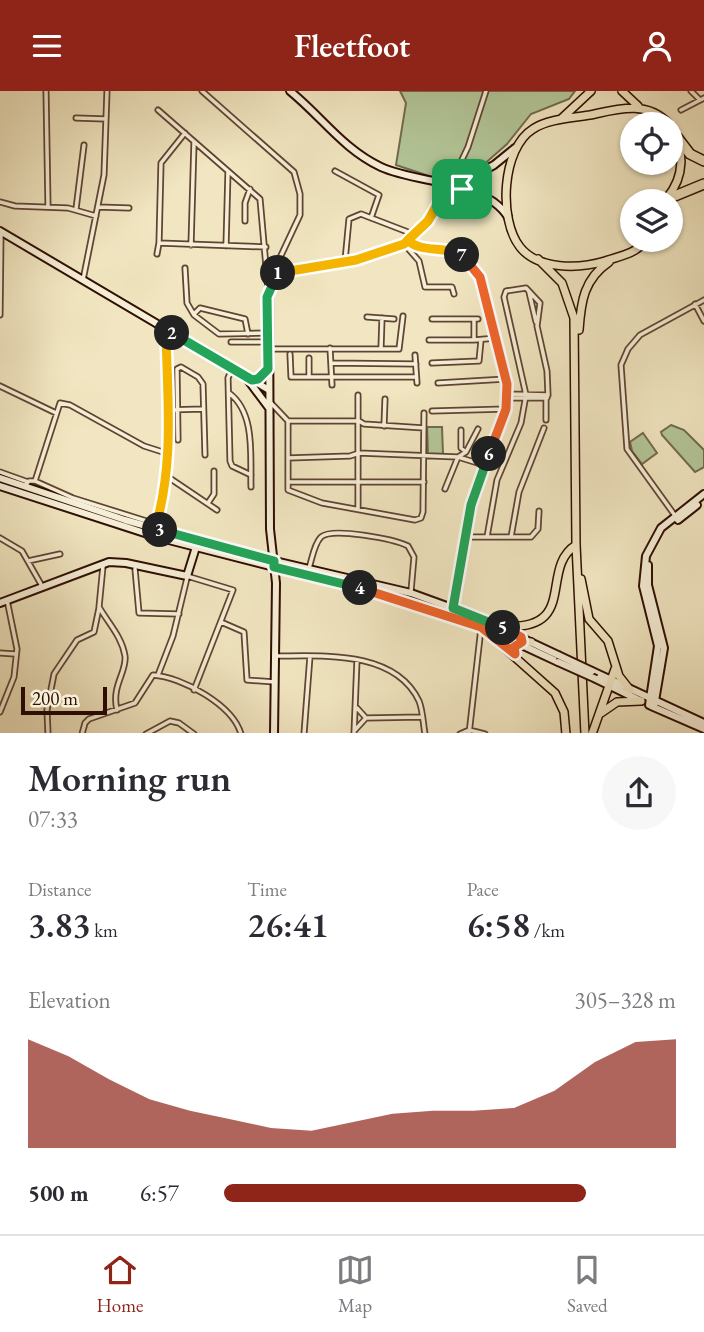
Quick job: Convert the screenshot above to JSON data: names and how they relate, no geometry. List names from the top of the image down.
{
  "scale_bar": "200 m",
  "page": {
    "header": "Fleetfoot",
    "pins": [
      "7",
      "1",
      "2",
      "6",
      "3",
      "4",
      "5"
    ],
    "scale": "200 m",
    "heading": ["Morning run", "07:33"],
    "stats": [
      ["Distance", "3.83 km"],
      ["Time", "26:41"],
      ["Pace", "6:58 /km"]
    ],
    "chart": ["Elevation", "305–328 m"],
    "list": [
      {
        "name": "500 m",
        "note": "6:57"
      }
    ],
    "tabs": ["Home", "Map", "Saved"]
  }
}
